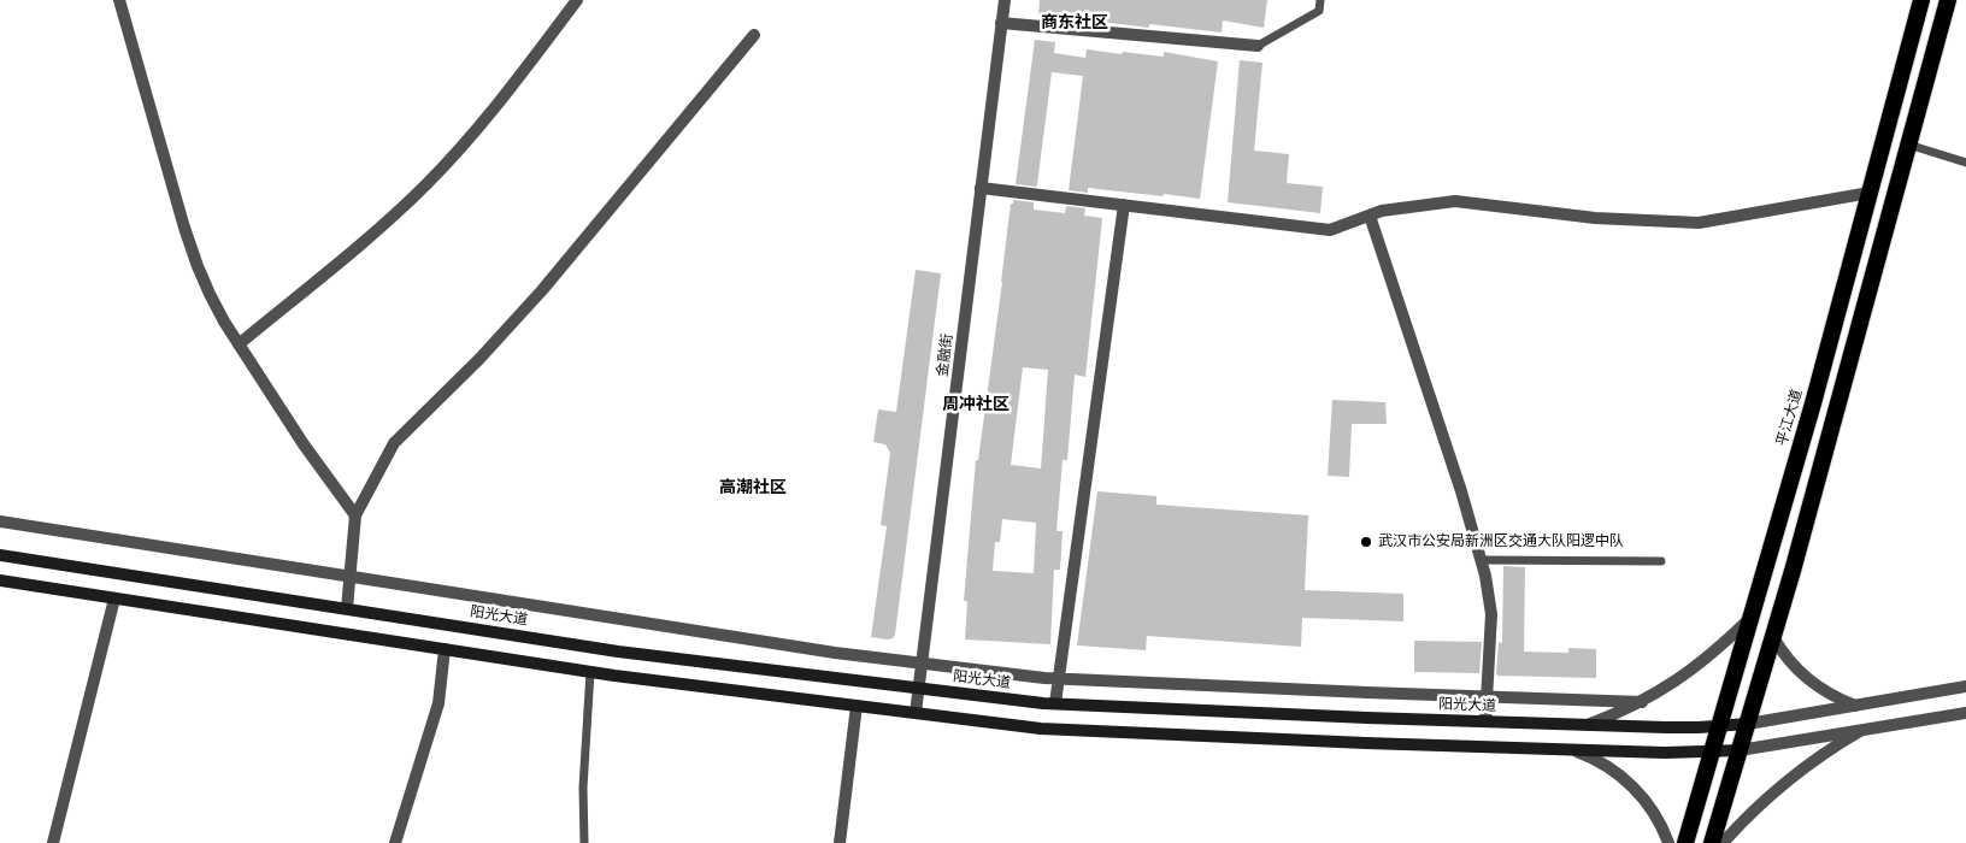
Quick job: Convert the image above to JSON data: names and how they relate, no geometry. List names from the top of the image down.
{
  "streets": {
    "highway": ["平江大道"],
    "main road": ["阳光大道"],
    "street": ["金融街"]
  },
  "crossings": [
    ["金融街", "阳光大道"],
    ["平江大道", "阳光大道"]
  ],
  "districts": ["商东社区", "周冲社区", "高潮社区"],
  "places": ["武汉市公安局新洲区交通大队阳逻中队"]
}
